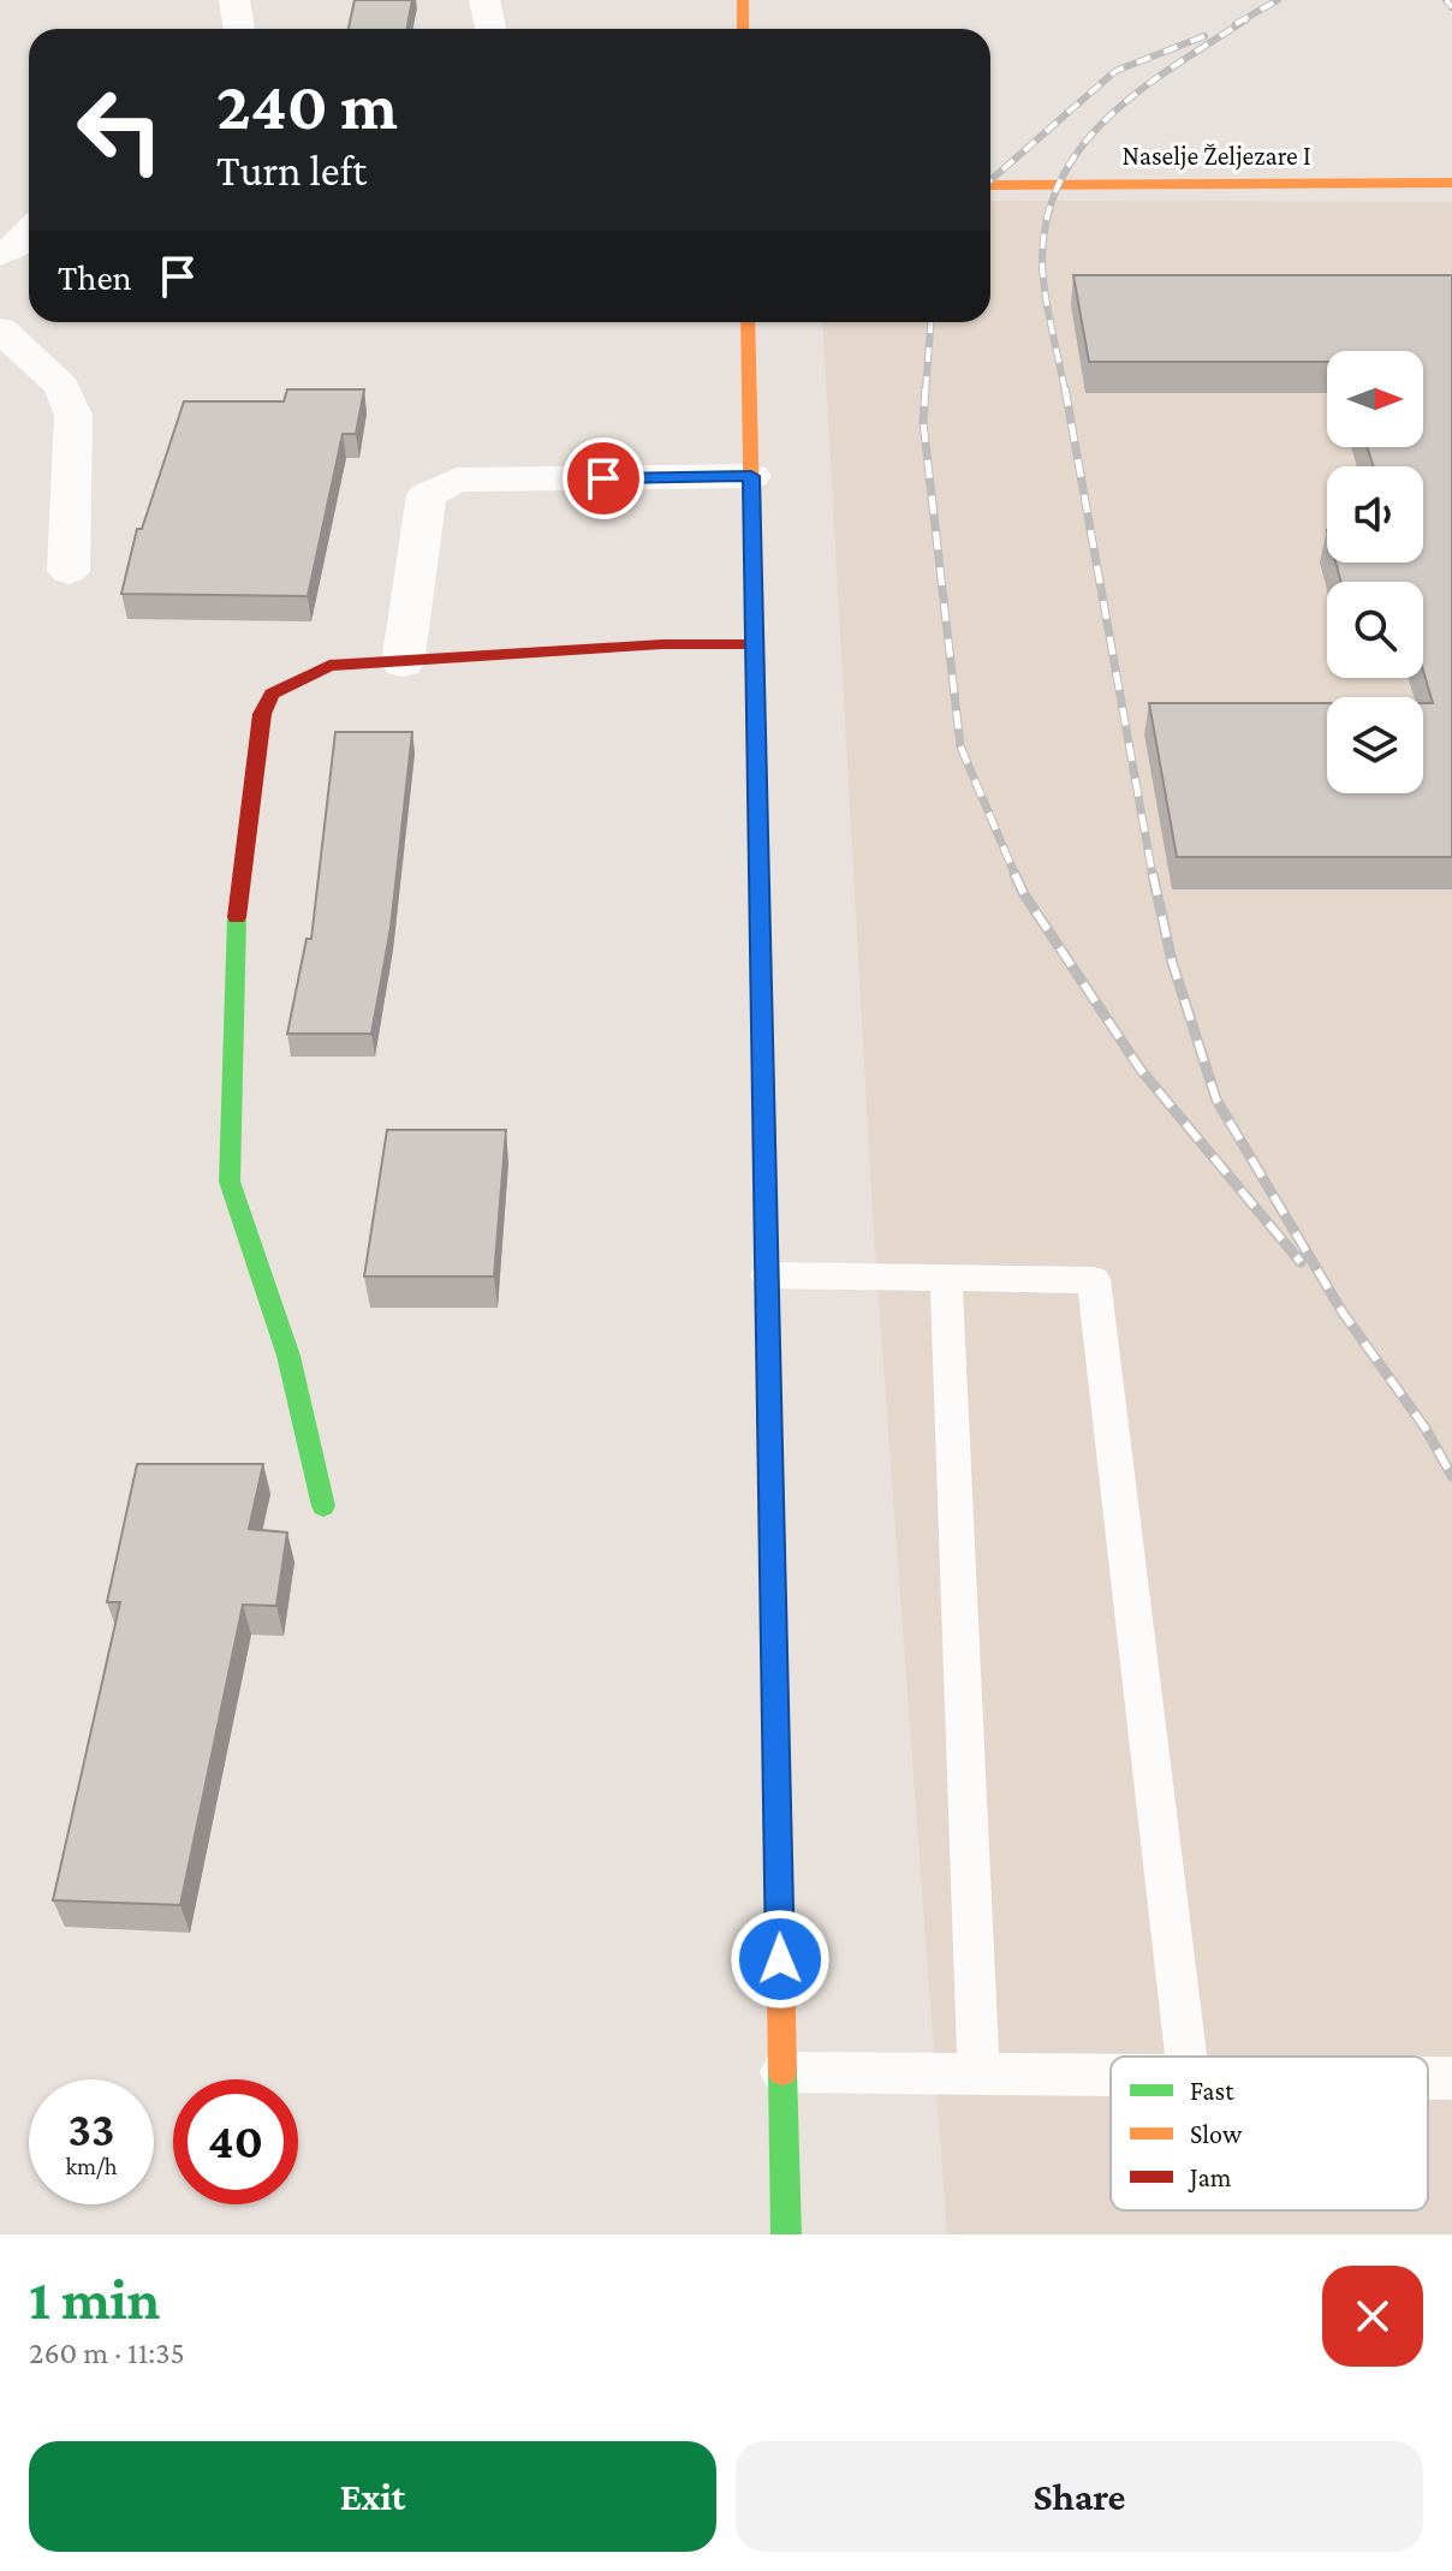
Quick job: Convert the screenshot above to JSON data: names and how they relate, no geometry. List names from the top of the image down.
{
  "streets": {
    "street": ["Naselje Željezare I"]
  },
  "legend": ["Fast", "Slow", "Jam"],
  "north": "right",
  "page": {
    "turn": ["240 m", "Turn left"],
    "then": "Then",
    "speed": "33 km/h",
    "limit": "40",
    "heading": ["1 min", "260 m · 11:35"],
    "buttons": ["Exit", "Share"]
  }
}
